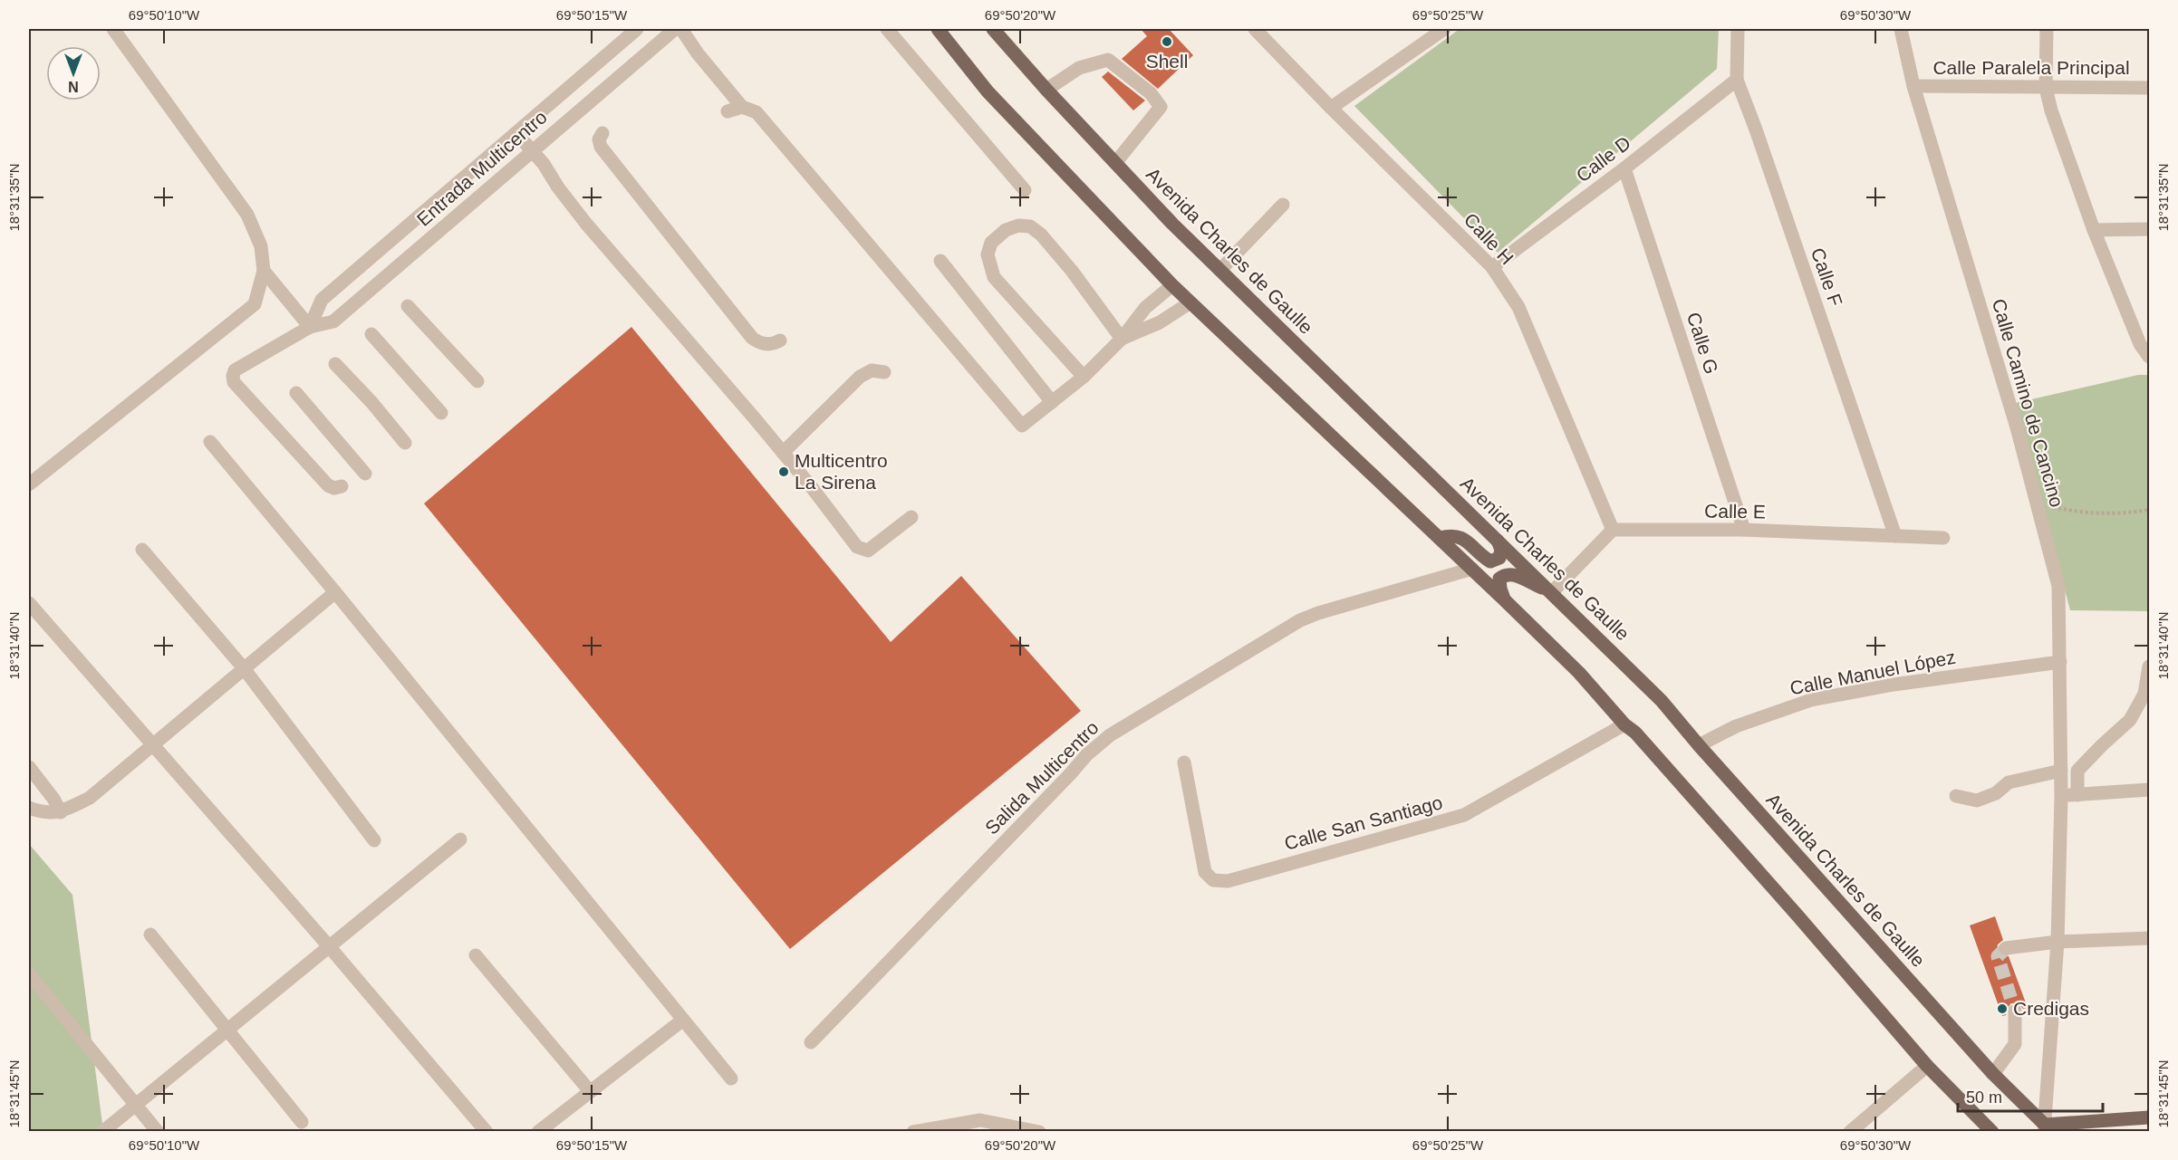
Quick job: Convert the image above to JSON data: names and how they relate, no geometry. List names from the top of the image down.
{
  "streets": {
    "main road": ["Avenida Charles de Gaulle"],
    "street": [
      "Calle Paralela Principal",
      "Calle D",
      "Entrada Multicentro",
      "Calle H",
      "Calle F",
      "Calle G",
      "Calle Camino de Cancino",
      "Calle E",
      "Calle Manuel López",
      "Salida Multicentro",
      "Calle San Santiago"
    ]
  },
  "crossings": [
    ["Calle Paralela Principal", "Calle Camino de Cancino"],
    ["Calle D", "Calle H"],
    ["Calle D", "Calle F"],
    ["Calle D", "Calle G"],
    ["Calle H", "Calle E"],
    ["Avenida Charles de Gaulle", "Calle Camino de Cancino"],
    ["Avenida Charles de Gaulle", "Calle Manuel López"],
    ["Calle F", "Calle E"],
    ["Calle G", "Calle E"],
    ["Calle Camino de Cancino", "Calle Manuel López"]
  ],
  "places": ["Shell", "Multicentro La Sirena", "Credigas"],
  "scale_bar": "50 m",
  "north": "bottom",
  "coordinates": [
    "69°50'10\"W",
    "69°50'15\"W",
    "69°50'20\"W",
    "69°50'25\"W",
    "69°50'30\"W",
    "18°31'35\"N",
    "18°31'40\"N",
    "18°31'45\"N"
  ]
}
